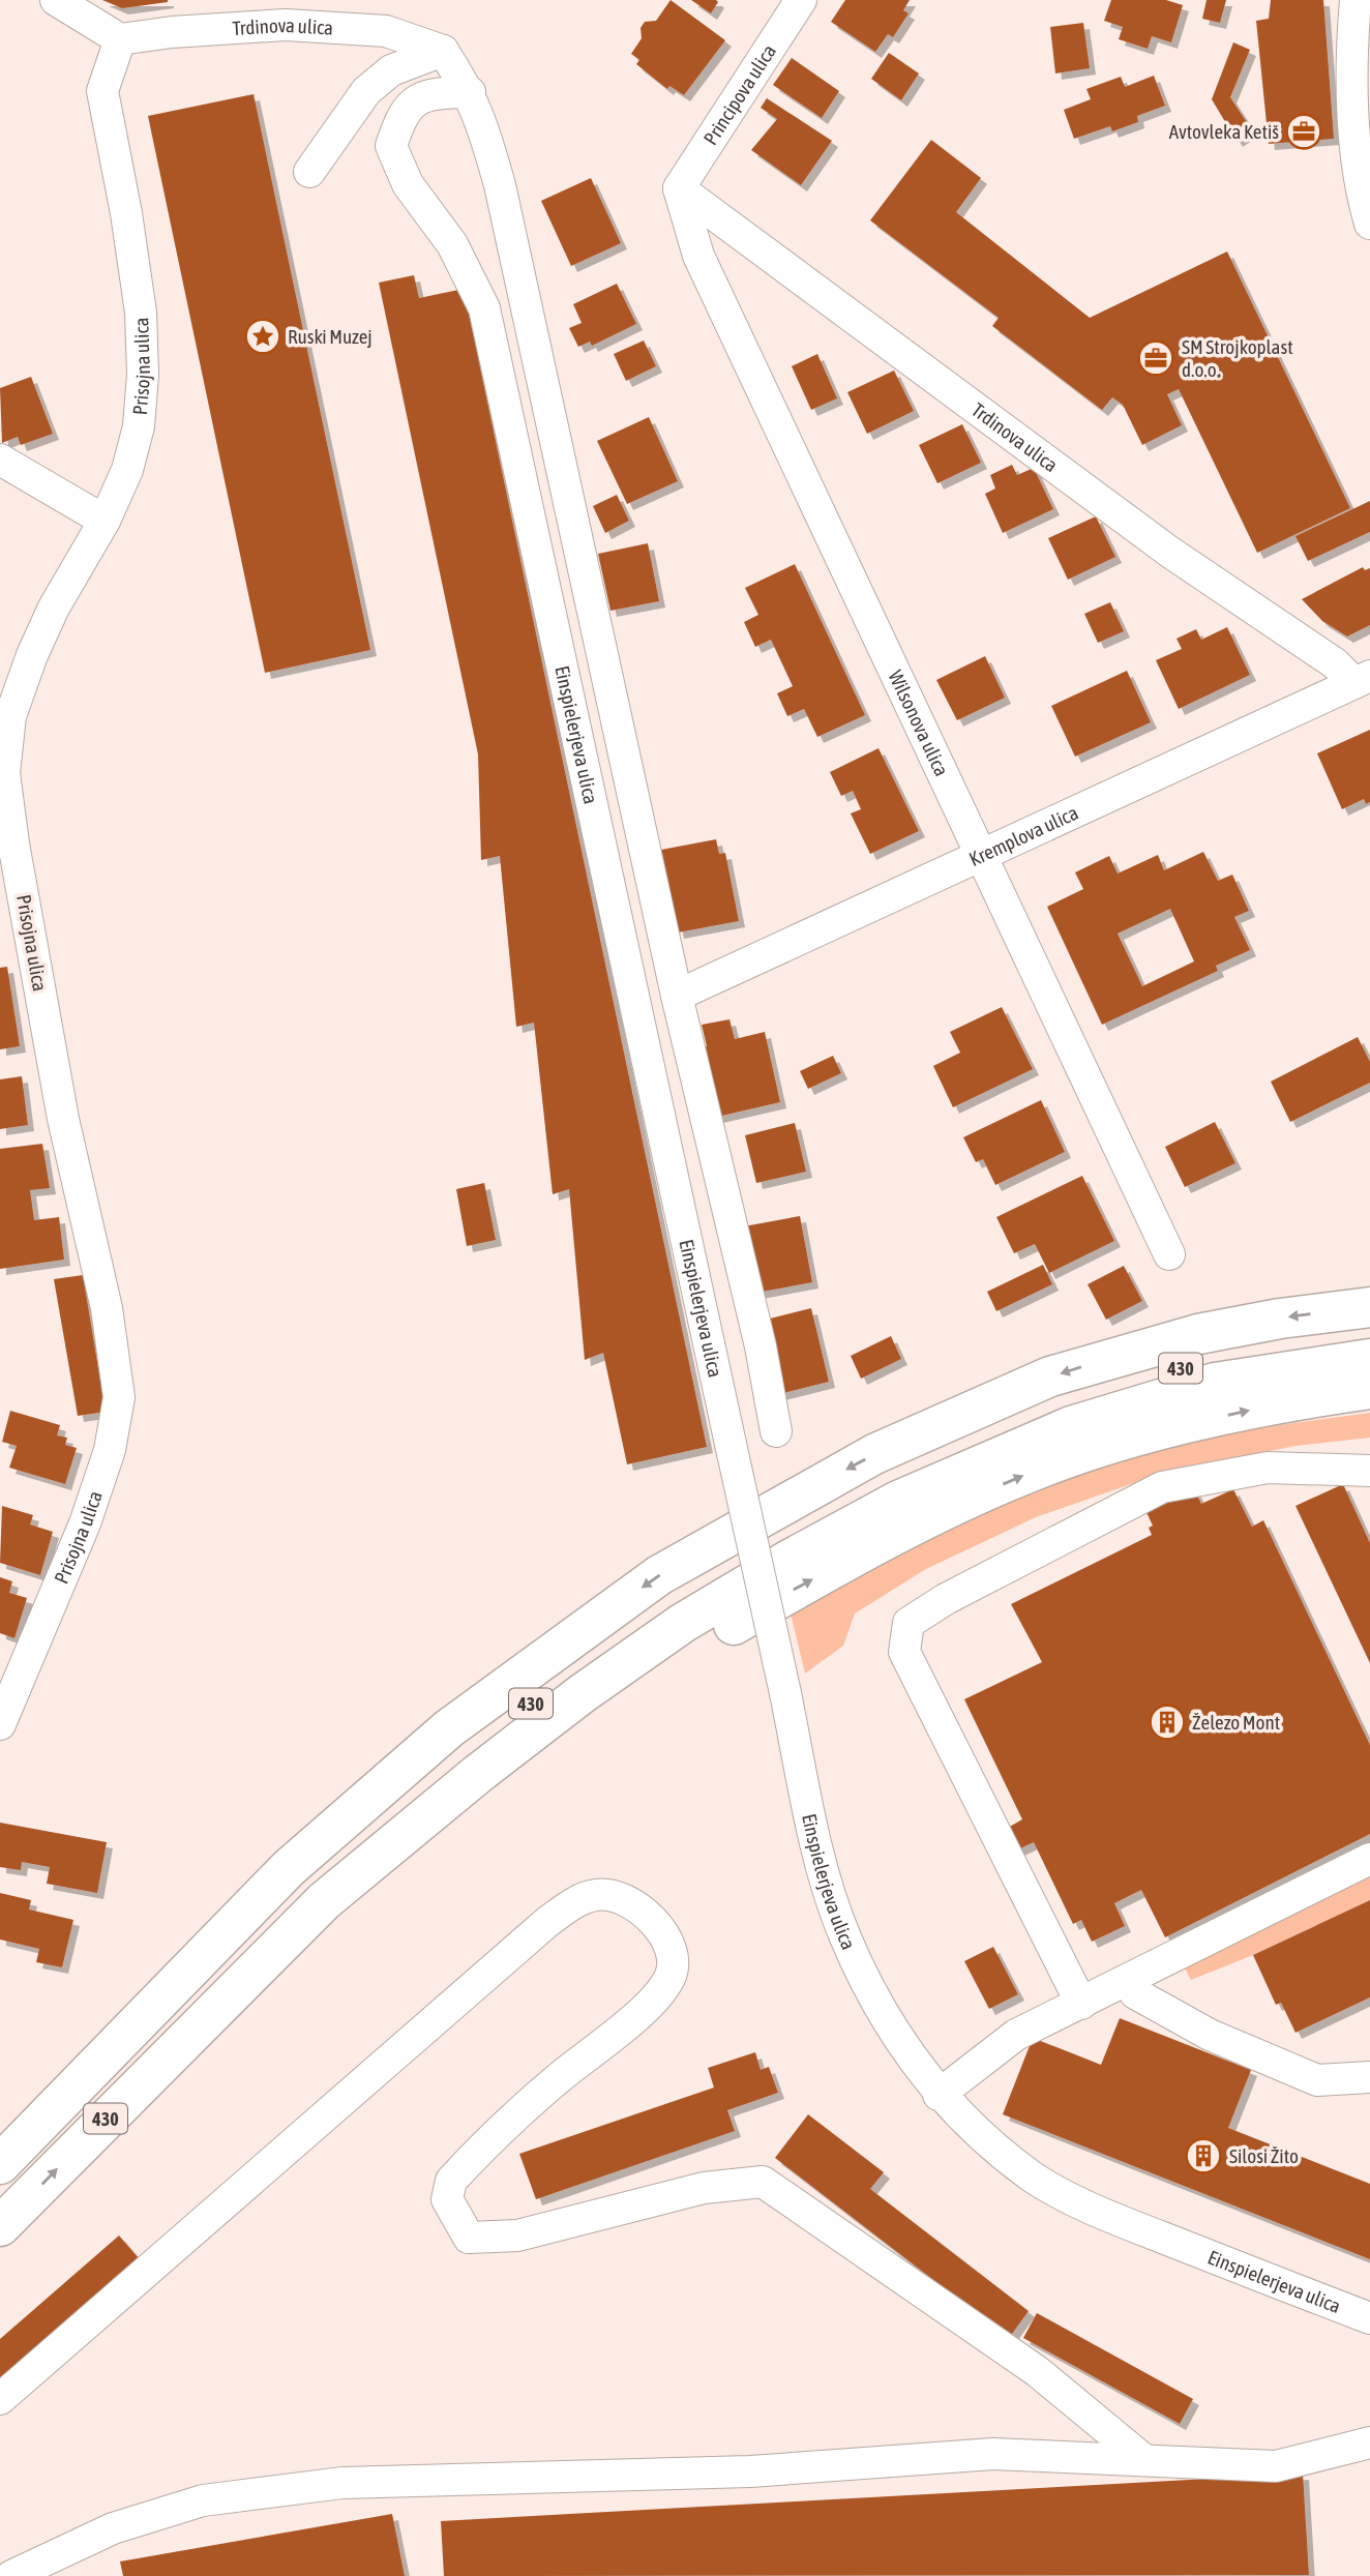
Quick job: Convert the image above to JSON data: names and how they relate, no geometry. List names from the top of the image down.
{
  "streets": {
    "highway": ["430"],
    "street": [
      "Trdinova ulica",
      "Principova ulica",
      "Prisojna ulica",
      "Wilsonova ulica",
      "Einspielerjeva ulica",
      "Kremplova ulica"
    ]
  },
  "crossings": [
    ["Trdinova ulica", "Principova ulica"],
    ["Trdinova ulica", "Prisojna ulica"],
    ["Trdinova ulica", "Wilsonova ulica"],
    ["Trdinova ulica", "Einspielerjeva ulica"],
    ["Trdinova ulica", "Kremplova ulica"],
    ["Principova ulica", "Wilsonova ulica"],
    ["Wilsonova ulica", "Kremplova ulica"],
    ["Einspielerjeva ulica", "Kremplova ulica"]
  ],
  "places": {
    "office": ["Avtovleka Ketiš", "SM Strojkoplast d.o.o."],
    "place": ["Ruski Muzej"],
    "building": ["Železo Mont", "Silosi Žito"]
  }
}
